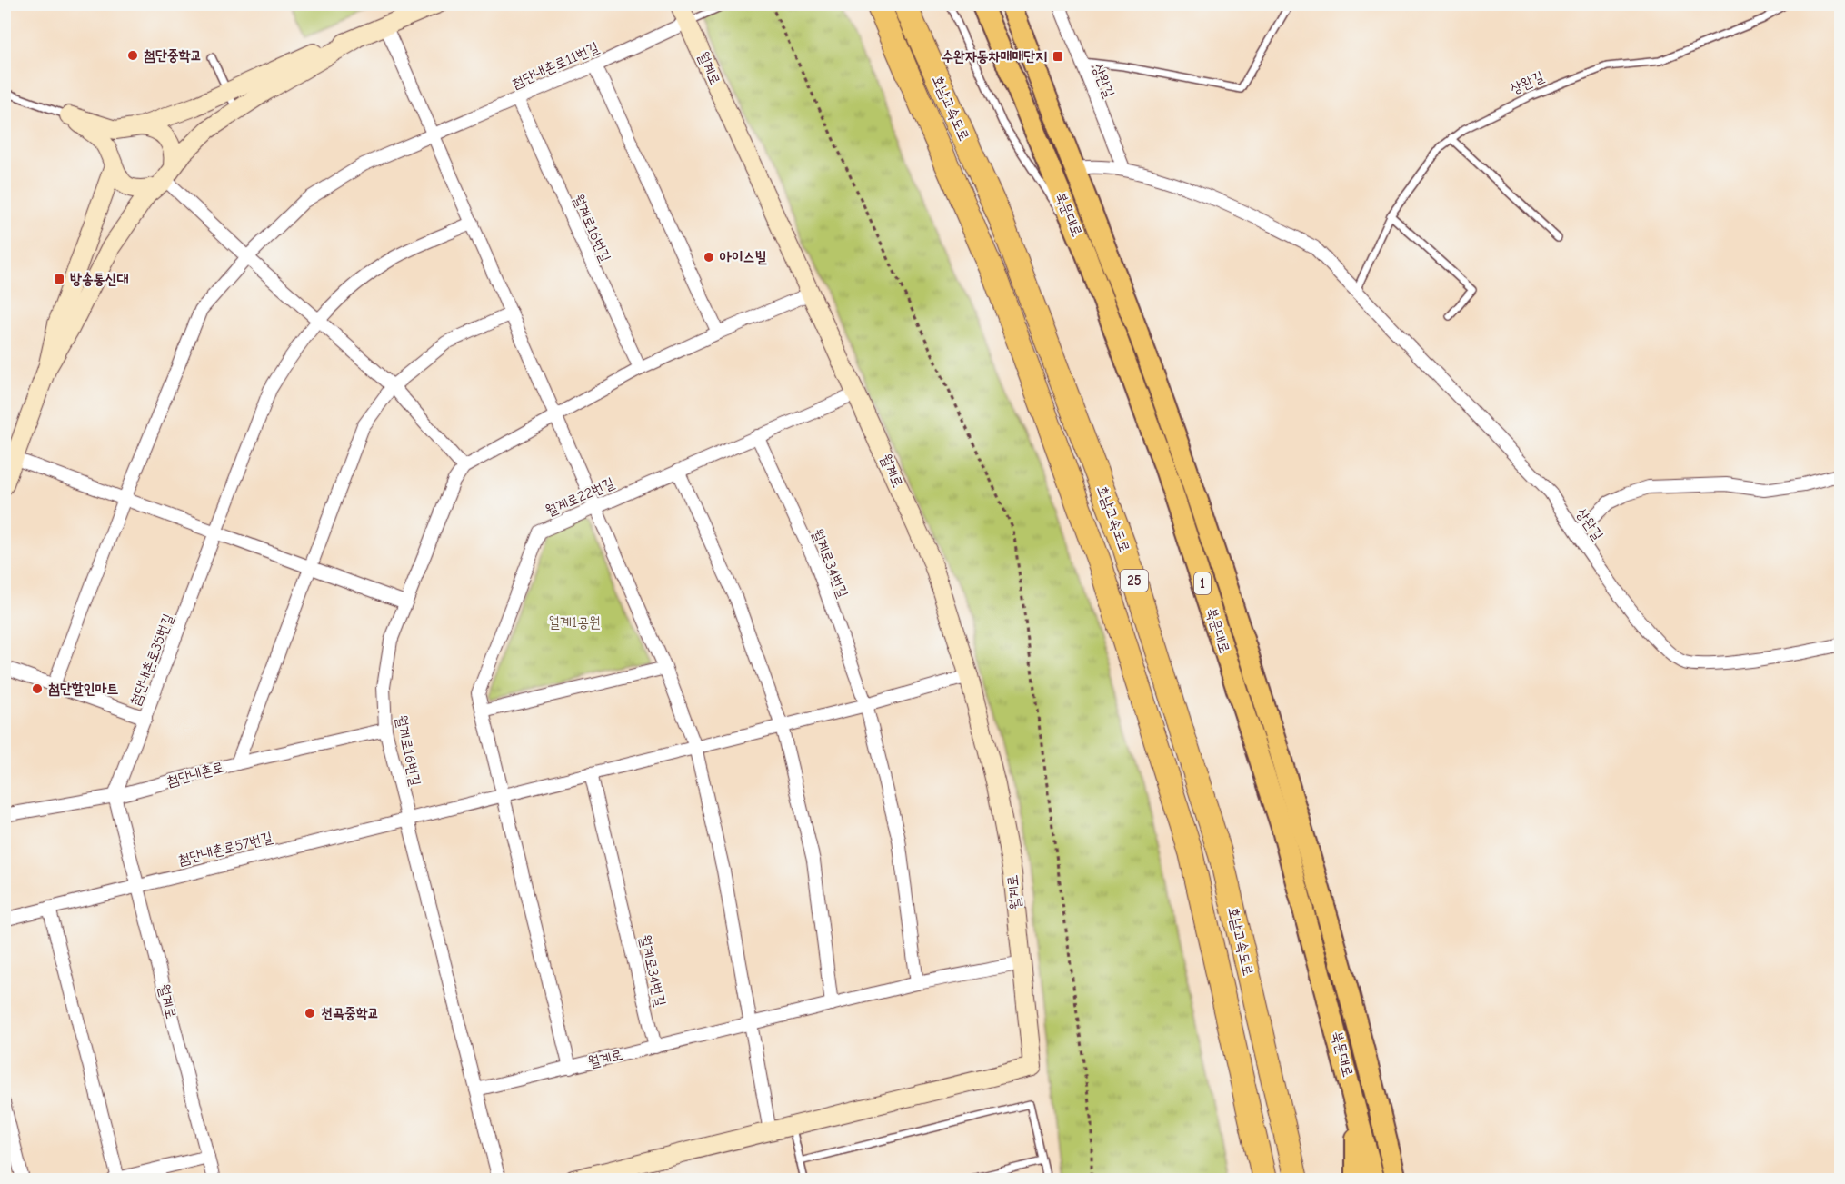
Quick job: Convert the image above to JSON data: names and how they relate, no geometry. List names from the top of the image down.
{
  "streets": {
    "highway": ["호남고속도로", "25"],
    "main road": ["북문대로", "1"],
    "street": [
      "첨단내촌로11번길",
      "월계로",
      "상완길",
      "월계로16번길",
      "월계로22번길",
      "월계로34번길",
      "첨단내촌로35번길",
      "첨단내촌로",
      "첨단내촌로57번길"
    ]
  },
  "crossings": [
    ["첨단내촌로11번길", "월계로"],
    ["첨단내촌로11번길", "월계로16번길"],
    ["월계로", "월계로16번길"],
    ["월계로", "월계로22번길"],
    ["월계로", "월계로34번길"],
    ["월계로", "첨단내촌로35번길"],
    ["월계로", "첨단내촌로"],
    ["월계로", "첨단내촌로57번길"],
    ["상완길", "북문대로"],
    ["월계로16번길", "첨단내촌로"],
    ["월계로16번길", "첨단내촌로57번길"],
    ["월계로22번길", "월계로34번길"],
    ["첨단내촌로35번길", "첨단내촌로"]
  ],
  "parks": ["월계1공원"],
  "places": {
    "other": [
      "첨단중학교",
      "아이스빌",
      "첨단할인마트",
      "천곡중학교"
    ],
    "transit": ["수완자동차매매단지", "방송통신대"]
  }
}
